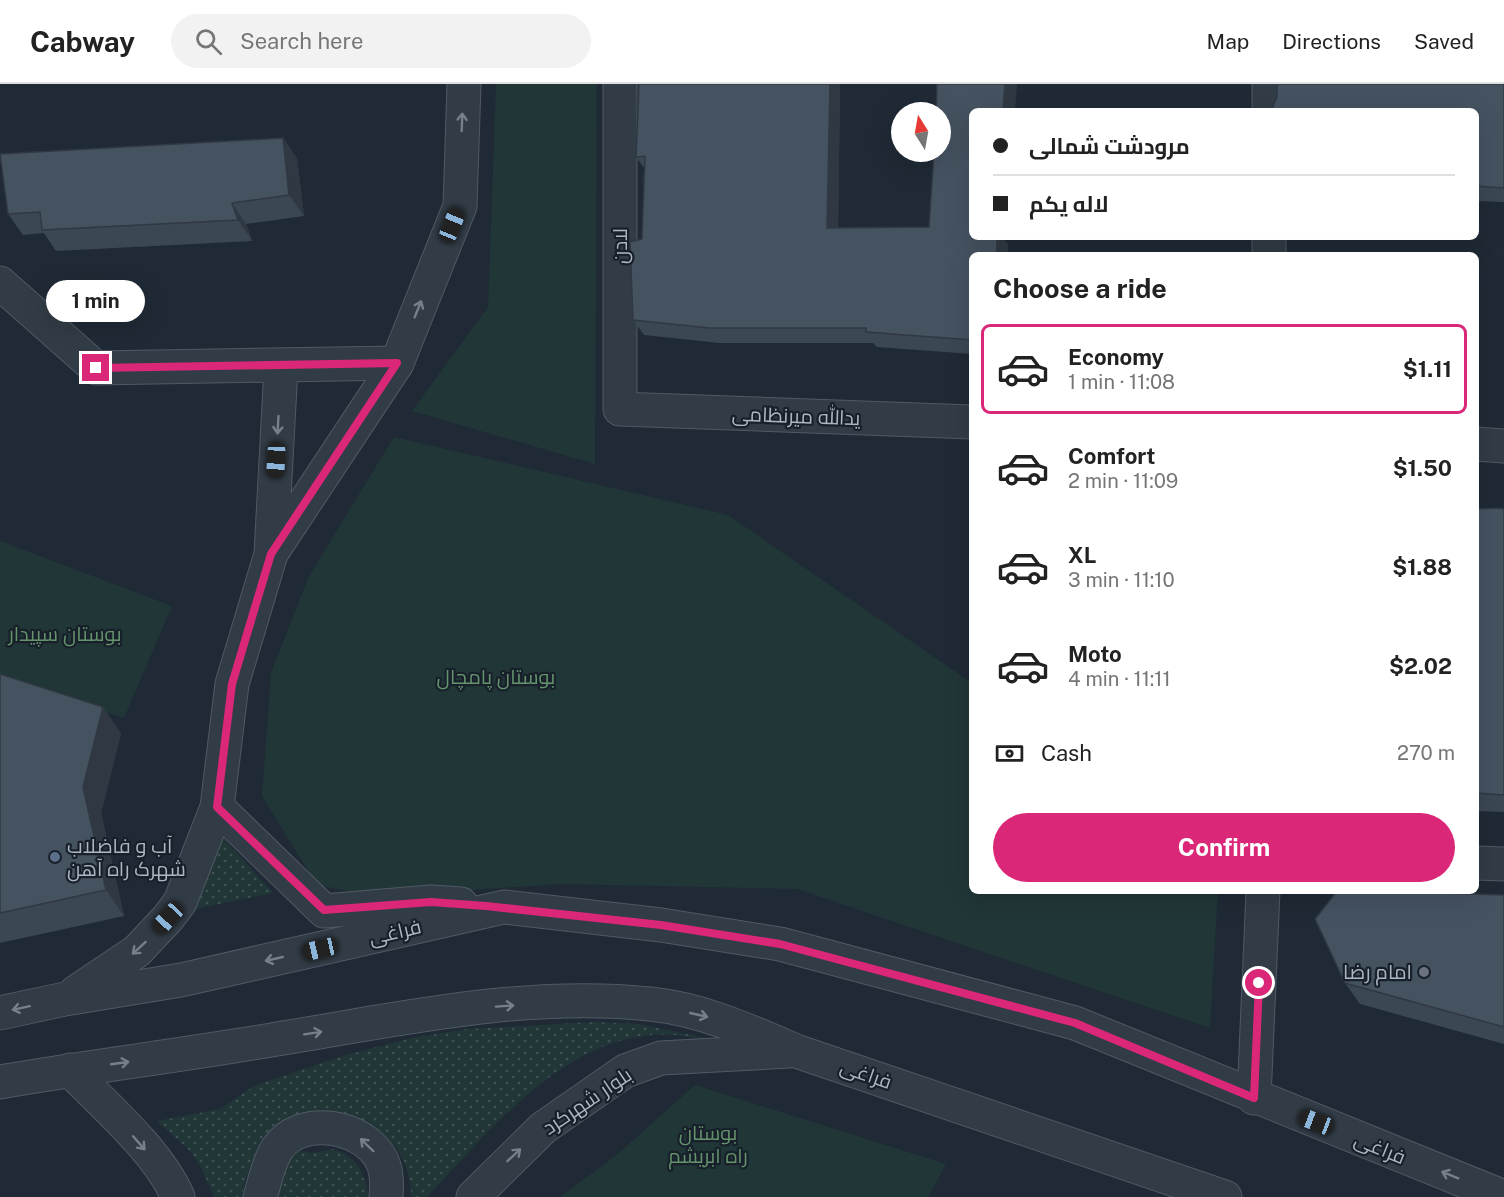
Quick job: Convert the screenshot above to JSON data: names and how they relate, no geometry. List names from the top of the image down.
{
  "streets": {
    "street": [
      "لادن",
      "یدالله میرنظامی",
      "فراغی",
      "بلوار شهرکرد"
    ]
  },
  "crossings": [
    ["لادن", "یدالله میرنظامی"],
    ["فراغی", "بلوار شهرکرد"]
  ],
  "one_way": ["بلوار شهرکرد"],
  "parks": ["بوستان سپیدار", "بوستان پامچال", "بوستان راه ابریشم"],
  "places": ["آب و فاضلاب شهرک راه آهن", "امام رضا"],
  "north": "top",
  "page": {
    "header": "Cabway",
    "search": "Search here",
    "nav": ["Map", "Directions", "Saved"],
    "banner": ["مرودشت شمالی", "لاله یکم"],
    "heading": "Choose a ride",
    "bubble": "1 min",
    "list": [
      {
        "name": "Economy",
        "note": "1 min · 11:08",
        "value": "$1.11"
      },
      {
        "name": "Comfort",
        "note": "2 min · 11:09",
        "value": "$1.50"
      },
      {
        "name": "XL",
        "note": "3 min · 11:10",
        "value": "$1.88"
      },
      {
        "name": "Moto",
        "note": "4 min · 11:11",
        "value": "$2.02"
      }
    ],
    "pay": ["Cash", "270 m"],
    "buttons": "Confirm"
  }
}
